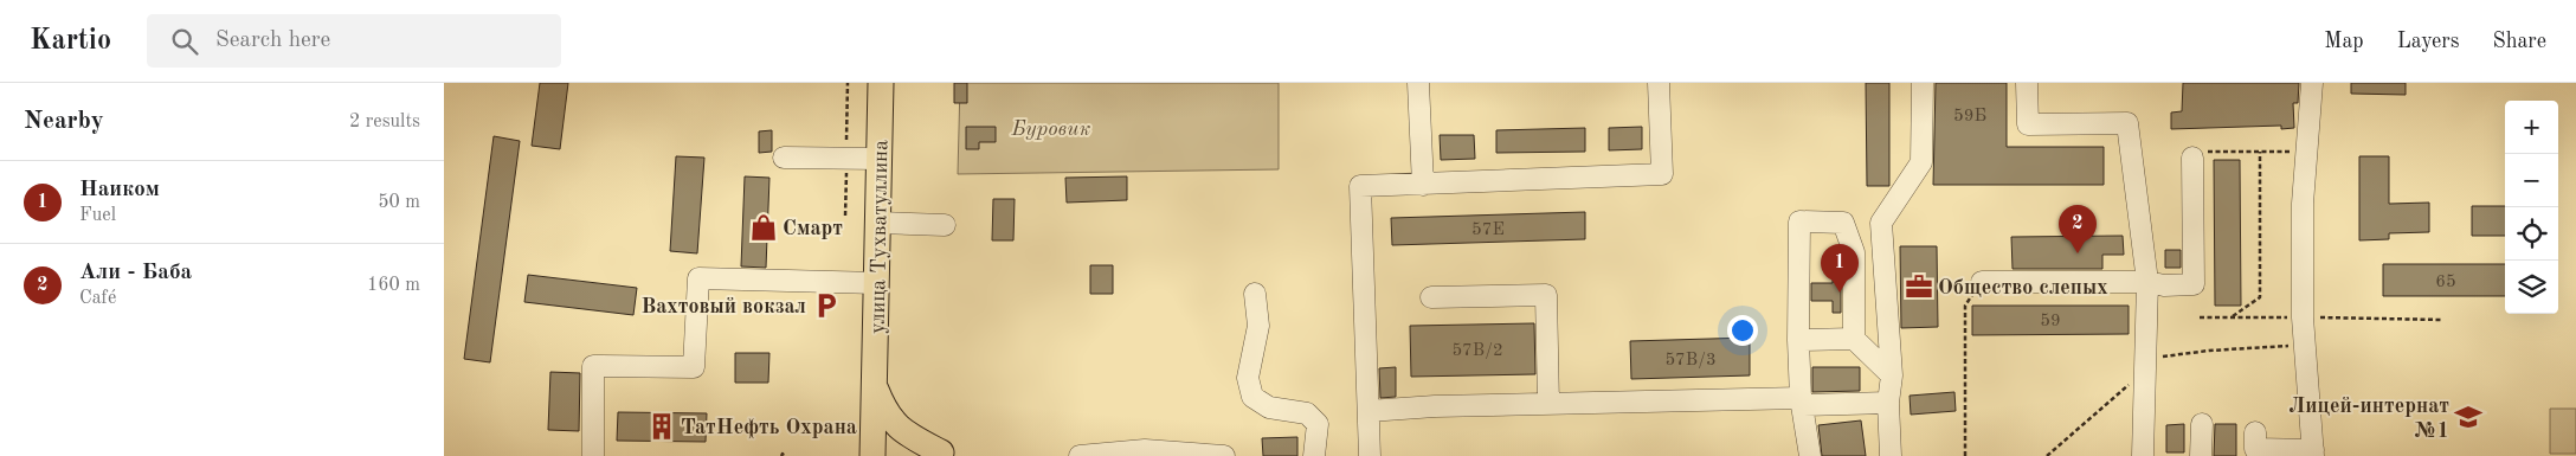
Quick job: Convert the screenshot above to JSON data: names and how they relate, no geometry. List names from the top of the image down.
{
  "streets": {
    "main road": ["улица Тухватуллина"]
  },
  "parks": ["Буровик"],
  "places": {
    "shop": ["Смарт"],
    "office": ["Общество слепых"],
    "parking": ["Вахтовый вокзал"],
    "school or university": ["Лицей-интернат №1"],
    "building": ["ТатНефть Охрана"]
  },
  "house_numbers": [
    "59Б",
    "57Е",
    "65",
    "59",
    "57В/2",
    "57В/3"
  ],
  "page": {
    "header": "Kartio",
    "search": "Search here",
    "nav": ["Map", "Layers", "Share"],
    "heading": ["Nearby", "2 results"],
    "map_buttons": ["+", "−"],
    "list": [
      {
        "mark": "1",
        "name": "Наиком",
        "note": "Fuel",
        "value": "50 m"
      },
      {
        "mark": "2",
        "name": "Али - Баба",
        "note": "Café",
        "value": "160 m"
      }
    ],
    "pins": ["2", "1"]
  }
}
